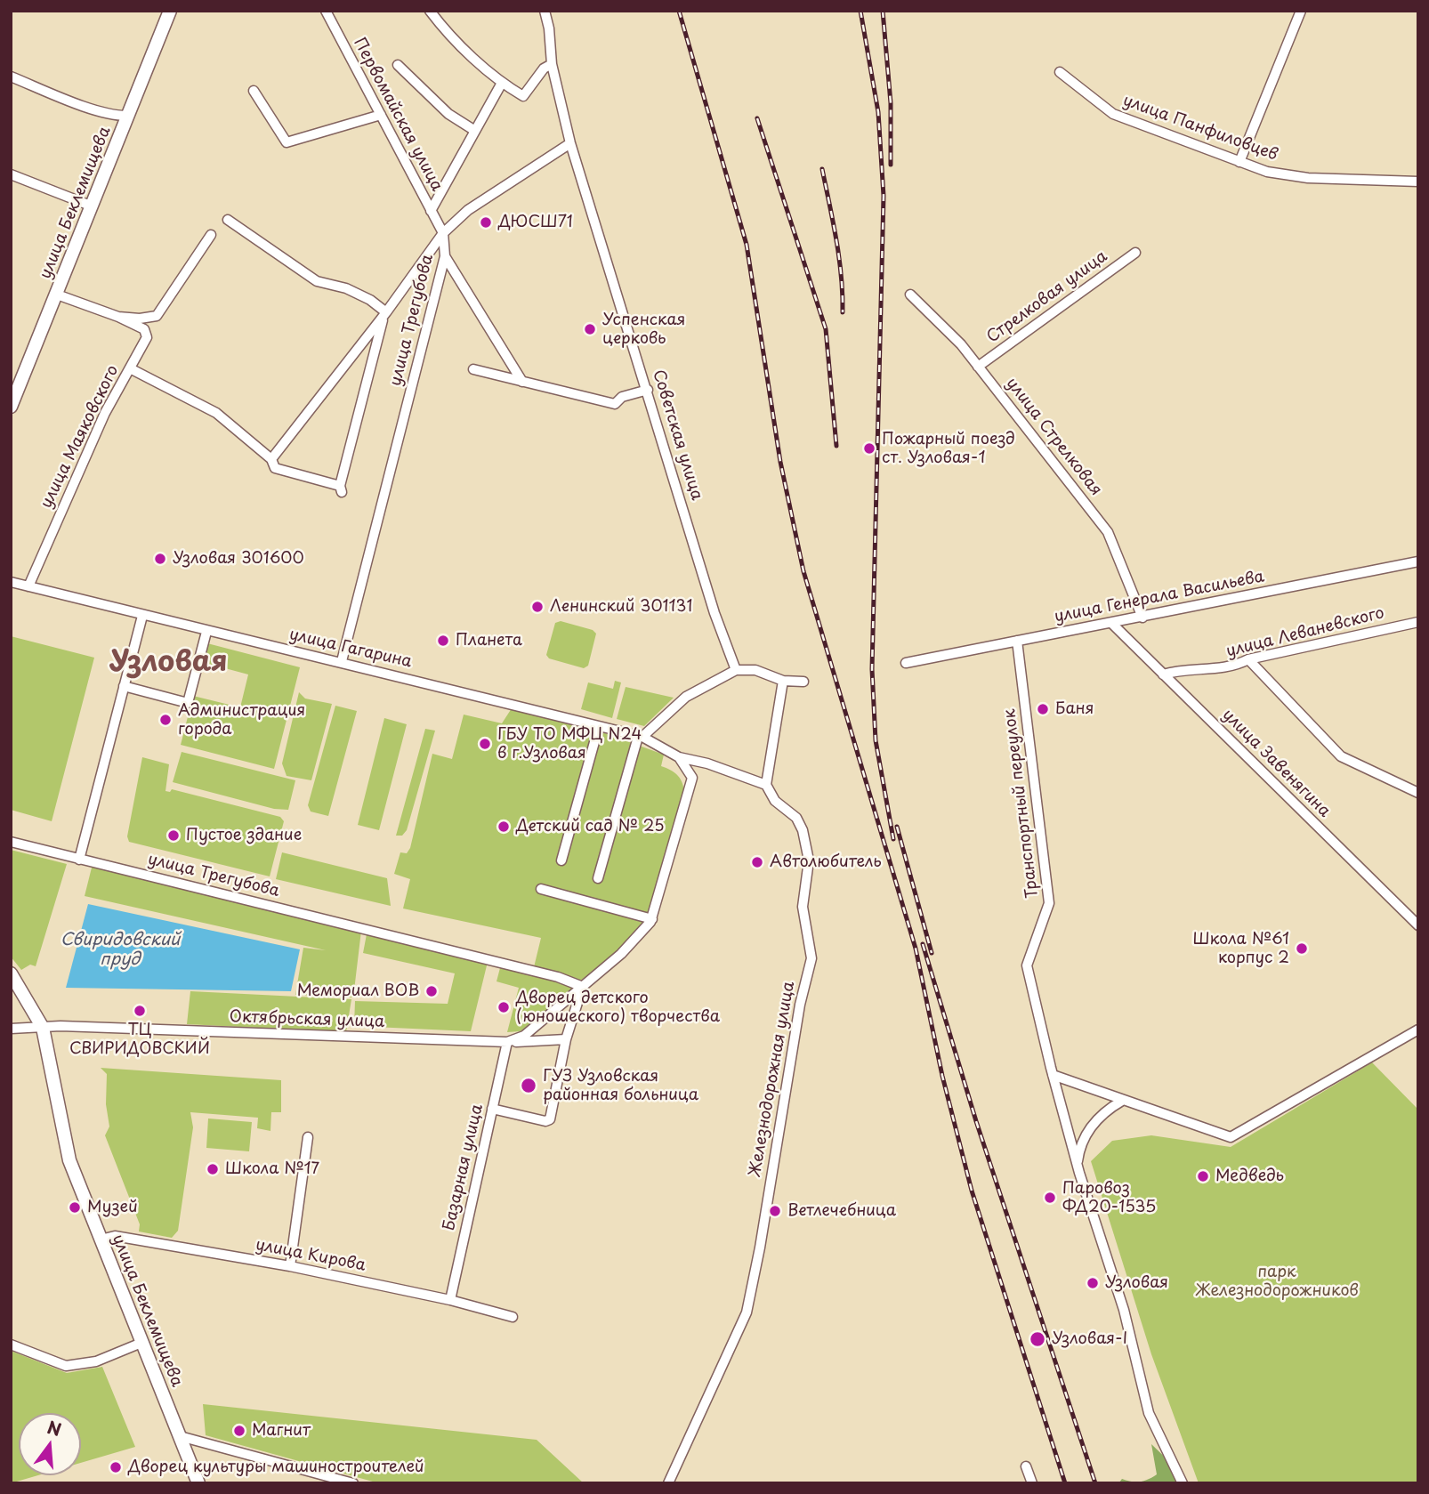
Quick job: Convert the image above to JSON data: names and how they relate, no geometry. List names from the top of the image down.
{
  "streets": {
    "main road": ["улица Беклемищева"],
    "street": [
      "Первомайская улица",
      "улица Панфиловцев",
      "Стрелковая улица",
      "улица Трегубова",
      "Советская улица",
      "улица Маяковского",
      "улица Стрелковая",
      "улица Генерала Васильева",
      "улица Леваневского",
      "улица Гагарина",
      "улица Завенягина",
      "Транспортный переулок",
      "Октябрьская улица",
      "Железнодорожная улица",
      "Базарная улица",
      "улица Кирова"
    ]
  },
  "crossings": [
    ["Первомайская улица", "улица Трегубова"],
    ["улица Беклемищева", "улица Маяковского"],
    ["улица Беклемищева", "Октябрьская улица"],
    ["улица Беклемищева", "улица Кирова"],
    ["Стрелковая улица", "улица Стрелковая"],
    ["улица Трегубова", "улица Гагарина"],
    ["улица Маяковского", "улица Гагарина"],
    ["улица Стрелковая", "улица Генерала Васильева"],
    ["улица Генерала Васильева", "улица Завенягина"],
    ["улица Генерала Васильева", "Транспортный переулок"],
    ["улица Леваневского", "улица Завенягина"],
    ["улица Гагарина", "Железнодорожная улица"],
    ["Октябрьская улица", "Базарная улица"],
    ["Базарная улица", "улица Кирова"]
  ],
  "districts": ["Узловая"],
  "water": ["Свиридовский пруд"],
  "parks": ["парк Железнодорожников"],
  "places": [
    "ДЮСШ71",
    "Успенская церковь",
    "Пожарный поезд ст. Узловая-1",
    "Узловая 301600",
    "Ленинский 301131",
    "Планета",
    "Баня",
    "Администрация города",
    "ГБУ ТО МФЦ N24 в г.Узловая",
    "Детский сад № 25",
    "Пустое здание",
    "Автолюбитель",
    "Школа №61 корпус 2",
    "Мемориал ВОВ",
    "Дворец детского (юношеского) творчества",
    "ТЦ СВИРИДОВСКИЙ",
    "ГУЗ Узловская районная больница",
    "Школа №17",
    "Медведь",
    "Паровоз ФД20-1535",
    "Музей",
    "Ветлечебница",
    "Узловая",
    "Узловая-I",
    "Магнит",
    "Дворец культуры машиностроителей"
  ],
  "north": "top"
}
